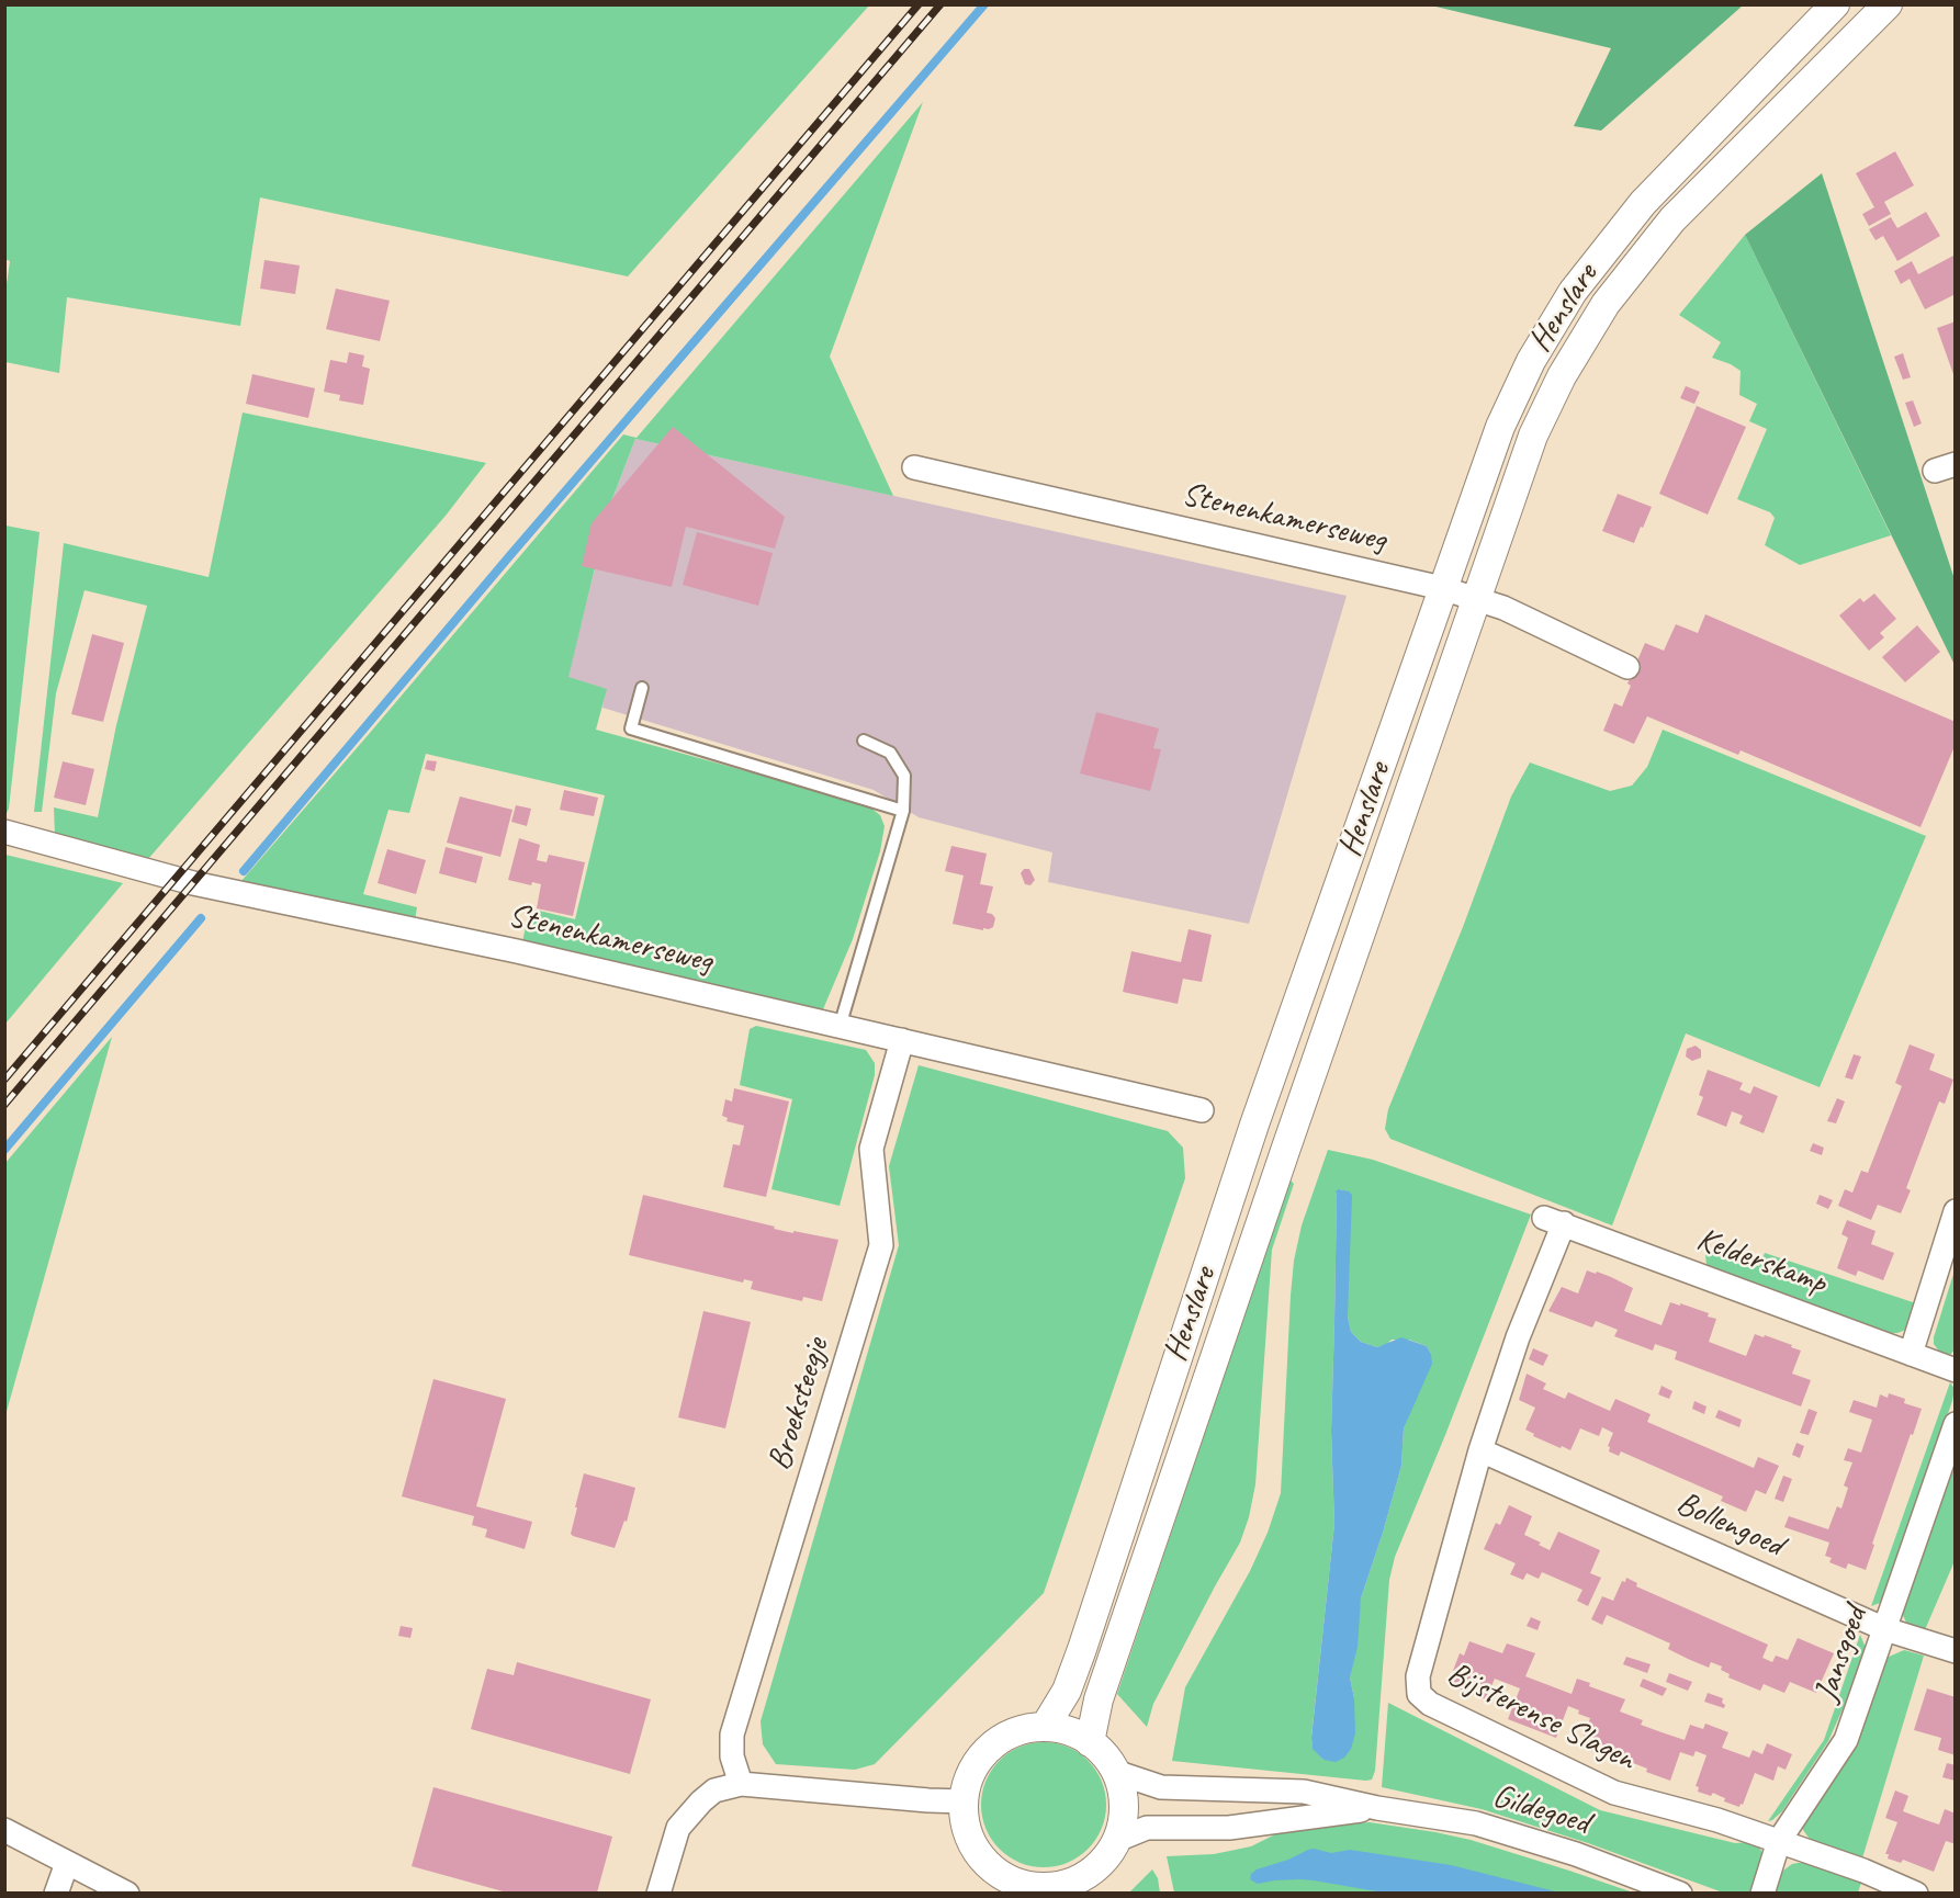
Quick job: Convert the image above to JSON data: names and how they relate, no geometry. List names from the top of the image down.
{
  "streets": {
    "street": [
      "Henslare",
      "Stenenkamerseweg",
      "Kelderskamp",
      "Broeksteegje",
      "Bollengoed",
      "Jansgoed",
      "Bijsterense Slagen",
      "Gildegoed"
    ]
  },
  "crossings": [
    ["Henslare", "Stenenkamerseweg"],
    ["Henslare", "Gildegoed"],
    ["Stenenkamerseweg", "Broeksteegje"],
    ["Kelderskamp", "Bijsterense Slagen"],
    ["Bollengoed", "Jansgoed"],
    ["Bollengoed", "Bijsterense Slagen"],
    ["Jansgoed", "Bijsterense Slagen"]
  ]
}
